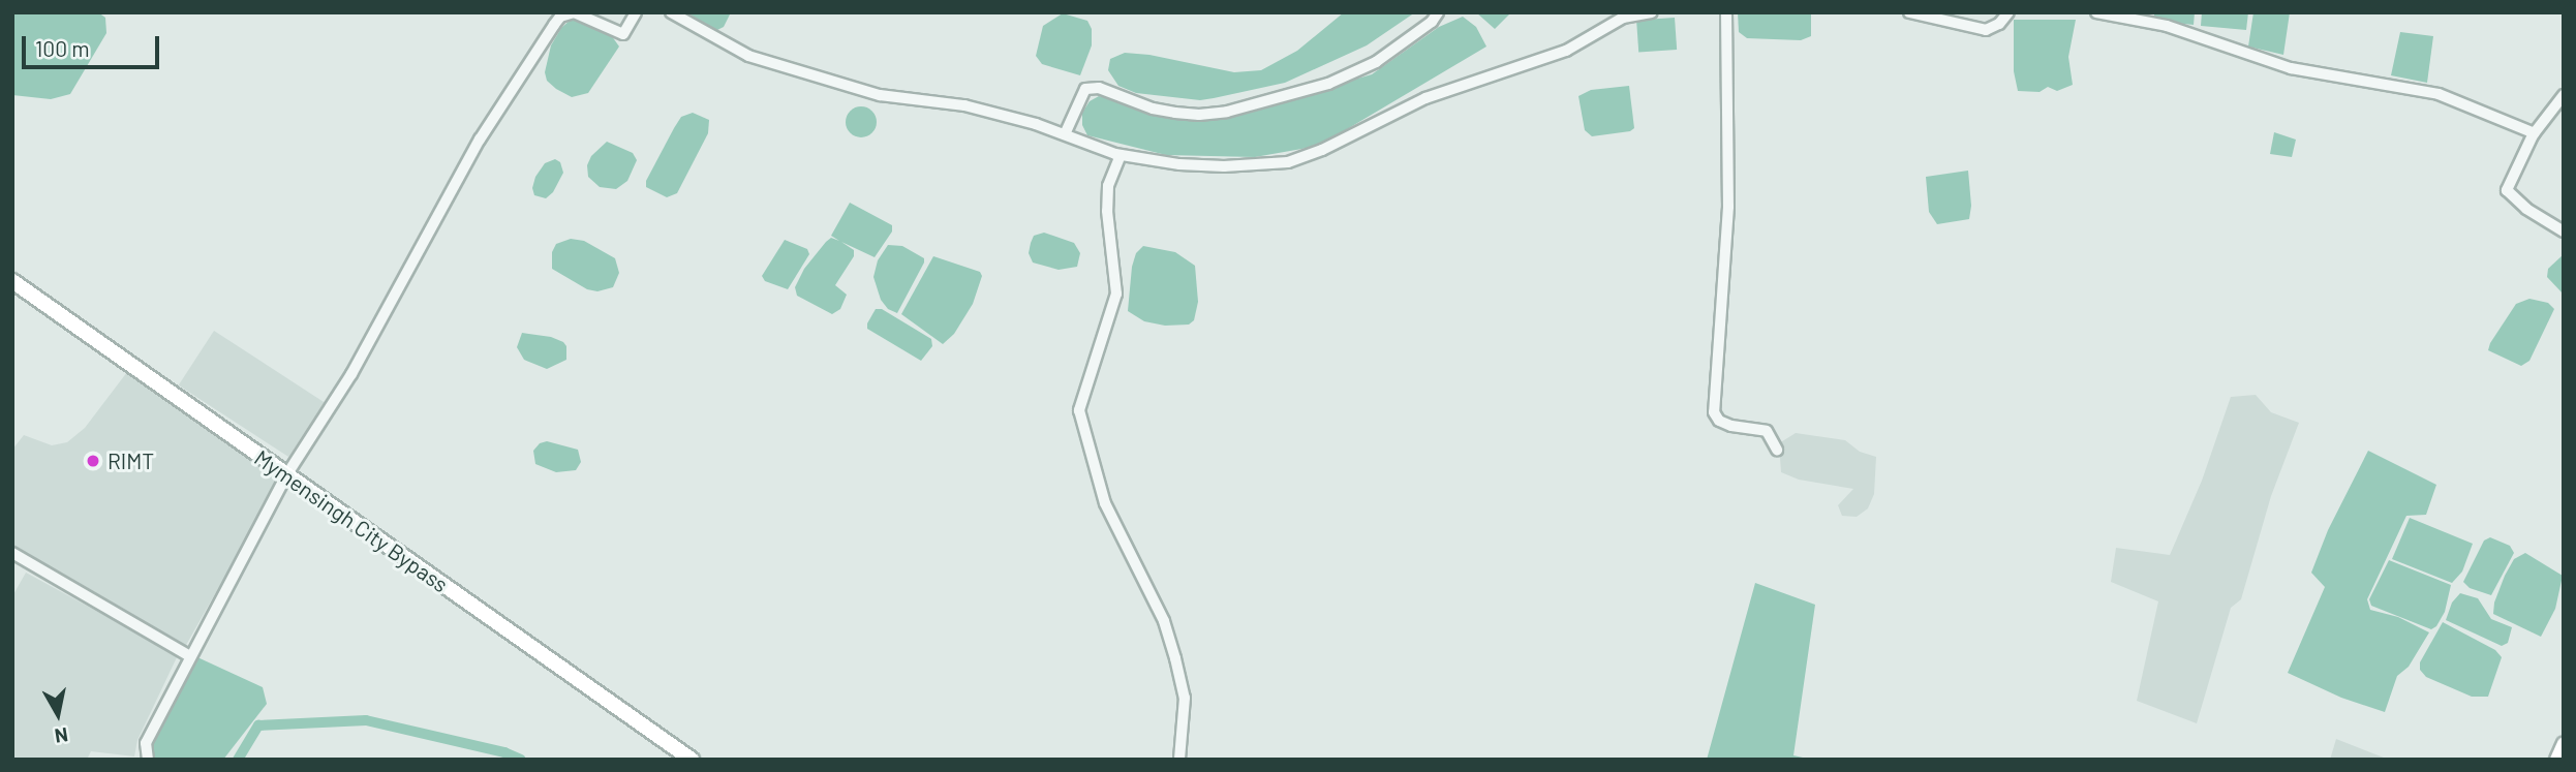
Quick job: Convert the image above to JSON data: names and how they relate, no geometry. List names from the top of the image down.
{
  "streets": {
    "highway": ["Mymensingh City Bypass"]
  },
  "places": ["RIMT"],
  "scale_bar": "100 m",
  "north": "bottom"
}
